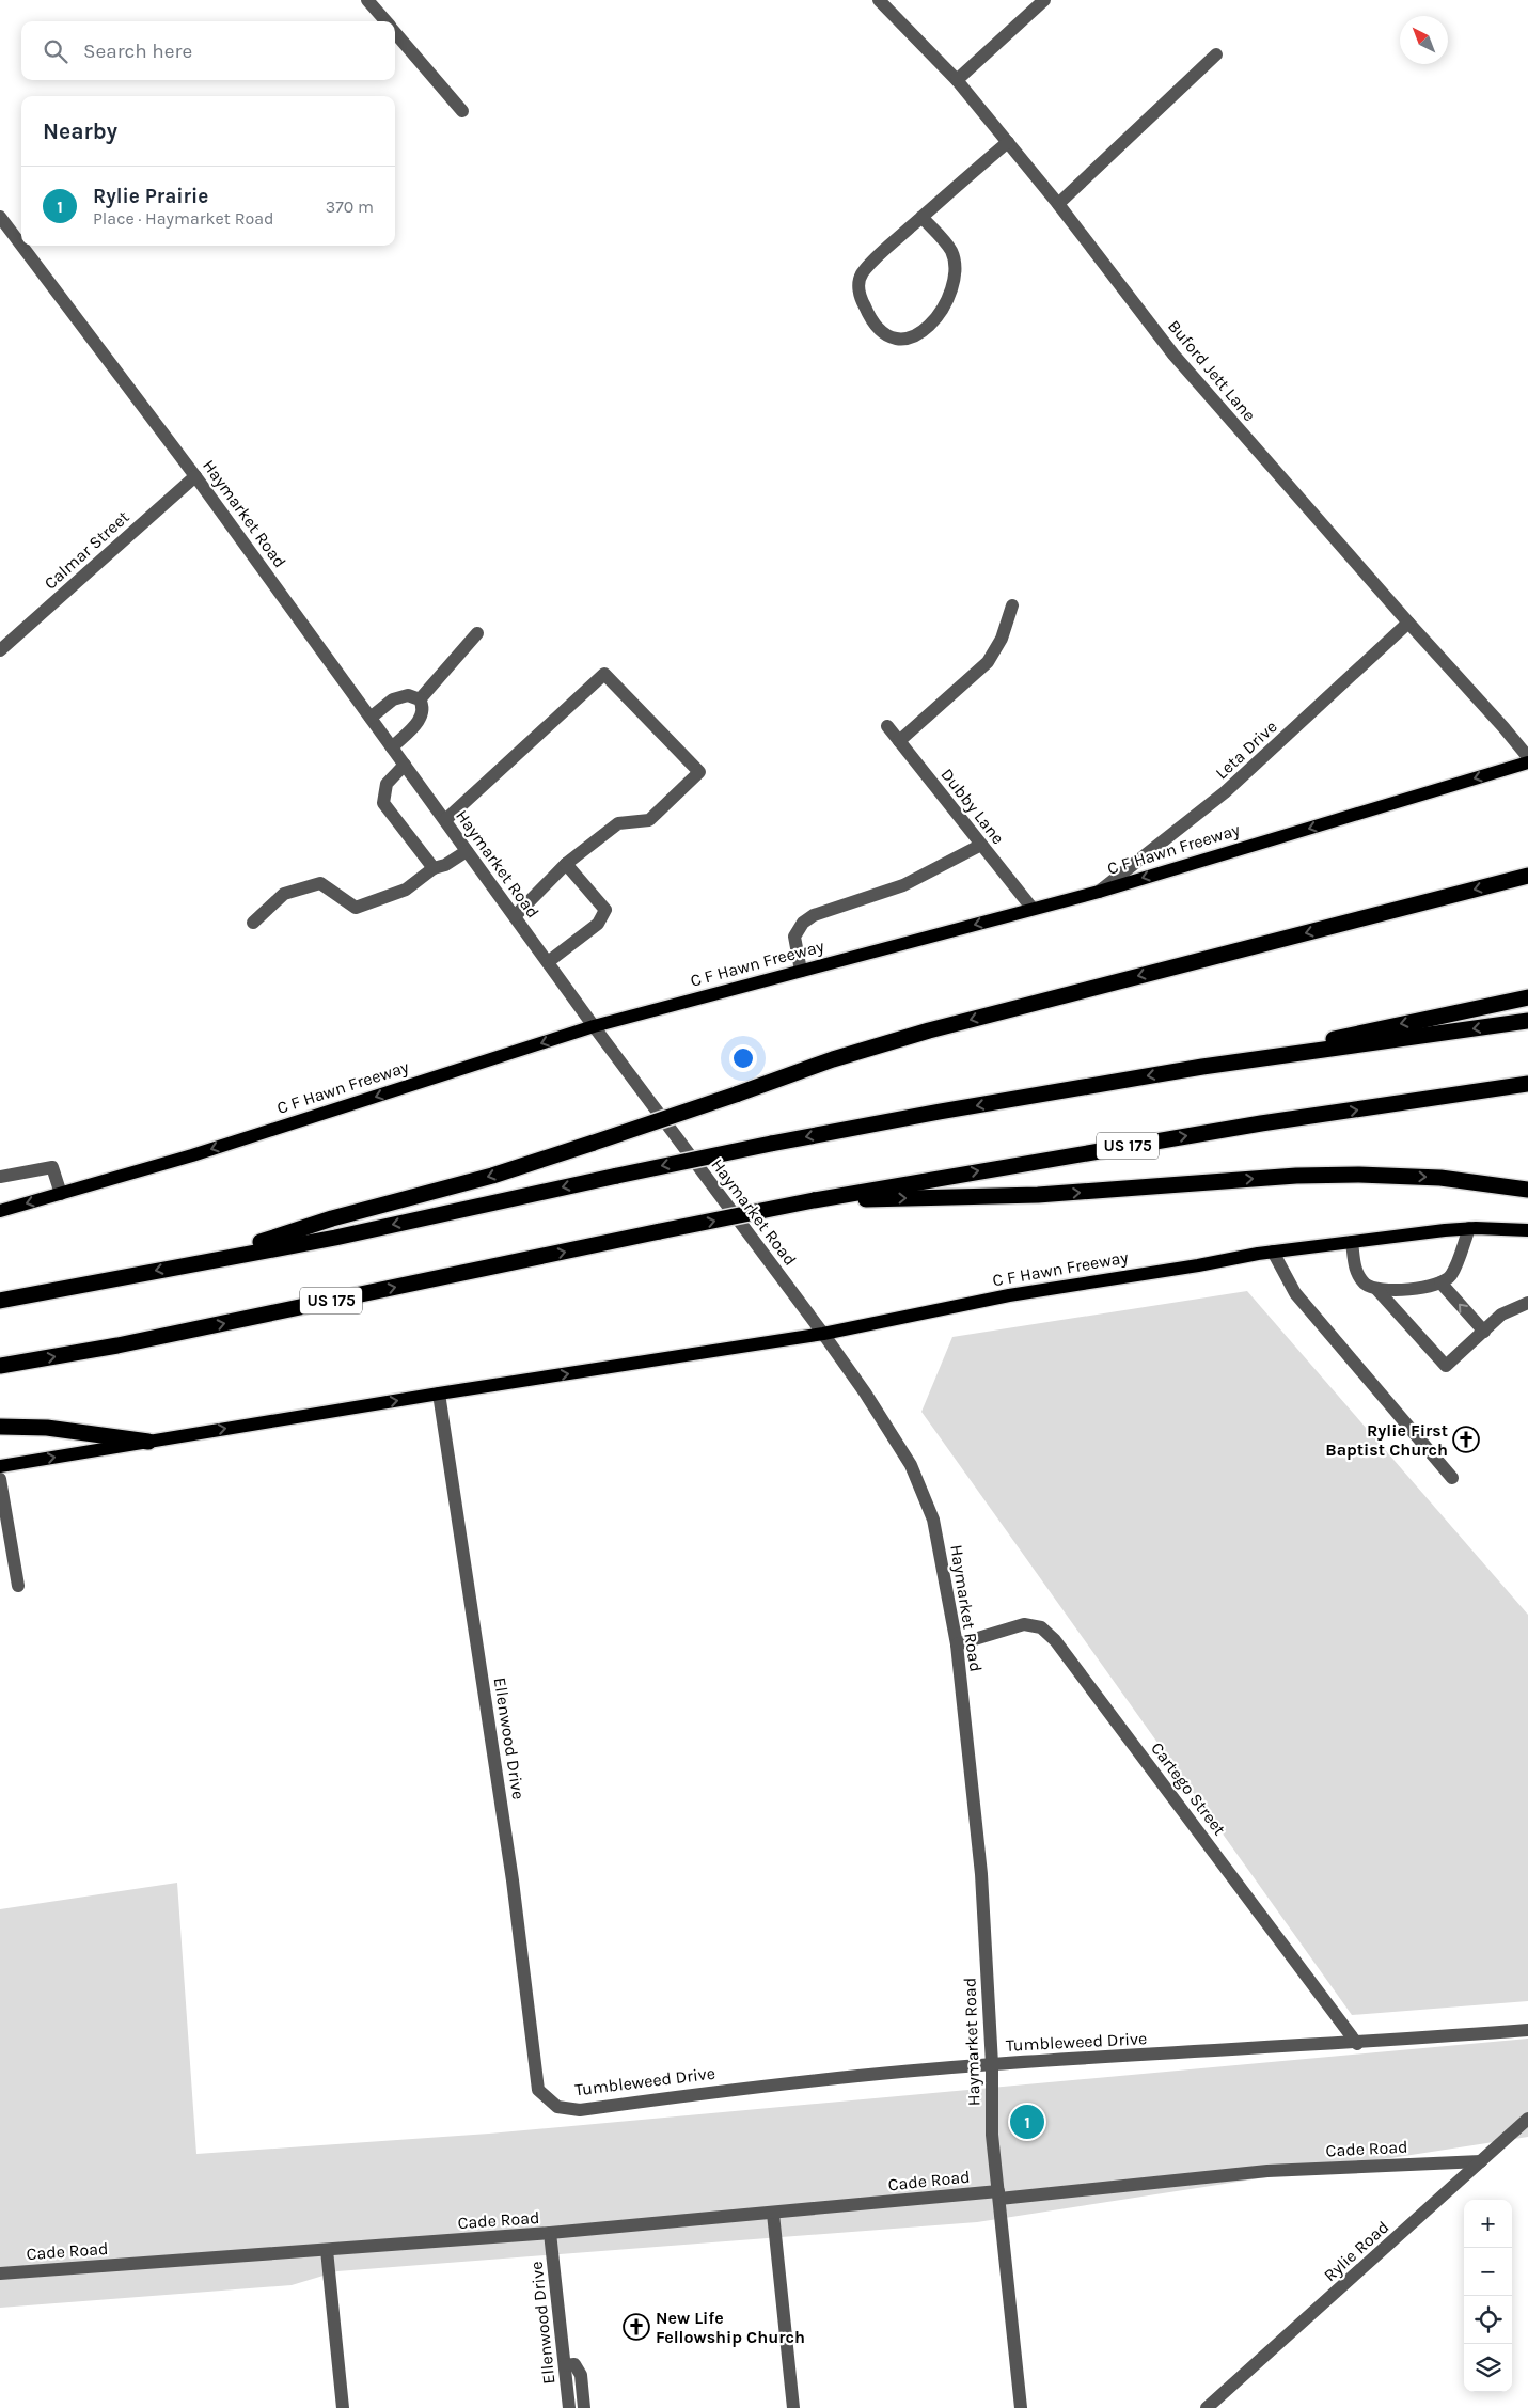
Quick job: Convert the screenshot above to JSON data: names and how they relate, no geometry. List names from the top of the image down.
{
  "streets": {
    "highway": ["US 175"],
    "main road": ["C F Hawn Freeway"],
    "street": [
      "Buford Jett Lane",
      "Haymarket Road",
      "Calmar Street",
      "Leta Drive",
      "Dubby Lane",
      "Ellenwood Drive",
      "Cartego Street",
      "Tumbleweed Drive",
      "Cade Road",
      "Rylie Road"
    ]
  },
  "crossings": [
    ["Buford Jett Lane", "Leta Drive"],
    ["Haymarket Road", "Calmar Street"],
    ["Haymarket Road", "C F Hawn Freeway"],
    ["Haymarket Road", "Cartego Street"],
    ["Haymarket Road", "Tumbleweed Drive"],
    ["Haymarket Road", "Cade Road"],
    ["Leta Drive", "C F Hawn Freeway"],
    ["Dubby Lane", "C F Hawn Freeway"],
    ["C F Hawn Freeway", "Ellenwood Drive"],
    ["Ellenwood Drive", "Tumbleweed Drive"],
    ["Ellenwood Drive", "Cade Road"],
    ["Cartego Street", "Tumbleweed Drive"],
    ["Cade Road", "Rylie Road"]
  ],
  "places": {
    "church": ["Rylie First Baptist Church", "New Life Fellowship Church"]
  },
  "north": "top left",
  "page": {
    "search": "Search here",
    "heading": "Nearby",
    "list": [
      {
        "mark": "1",
        "name": "Rylie Prairie",
        "note": "Place · Haymarket Road",
        "value": "370 m"
      }
    ],
    "pins": "1",
    "map_buttons": ["+", "−"]
  }
}
